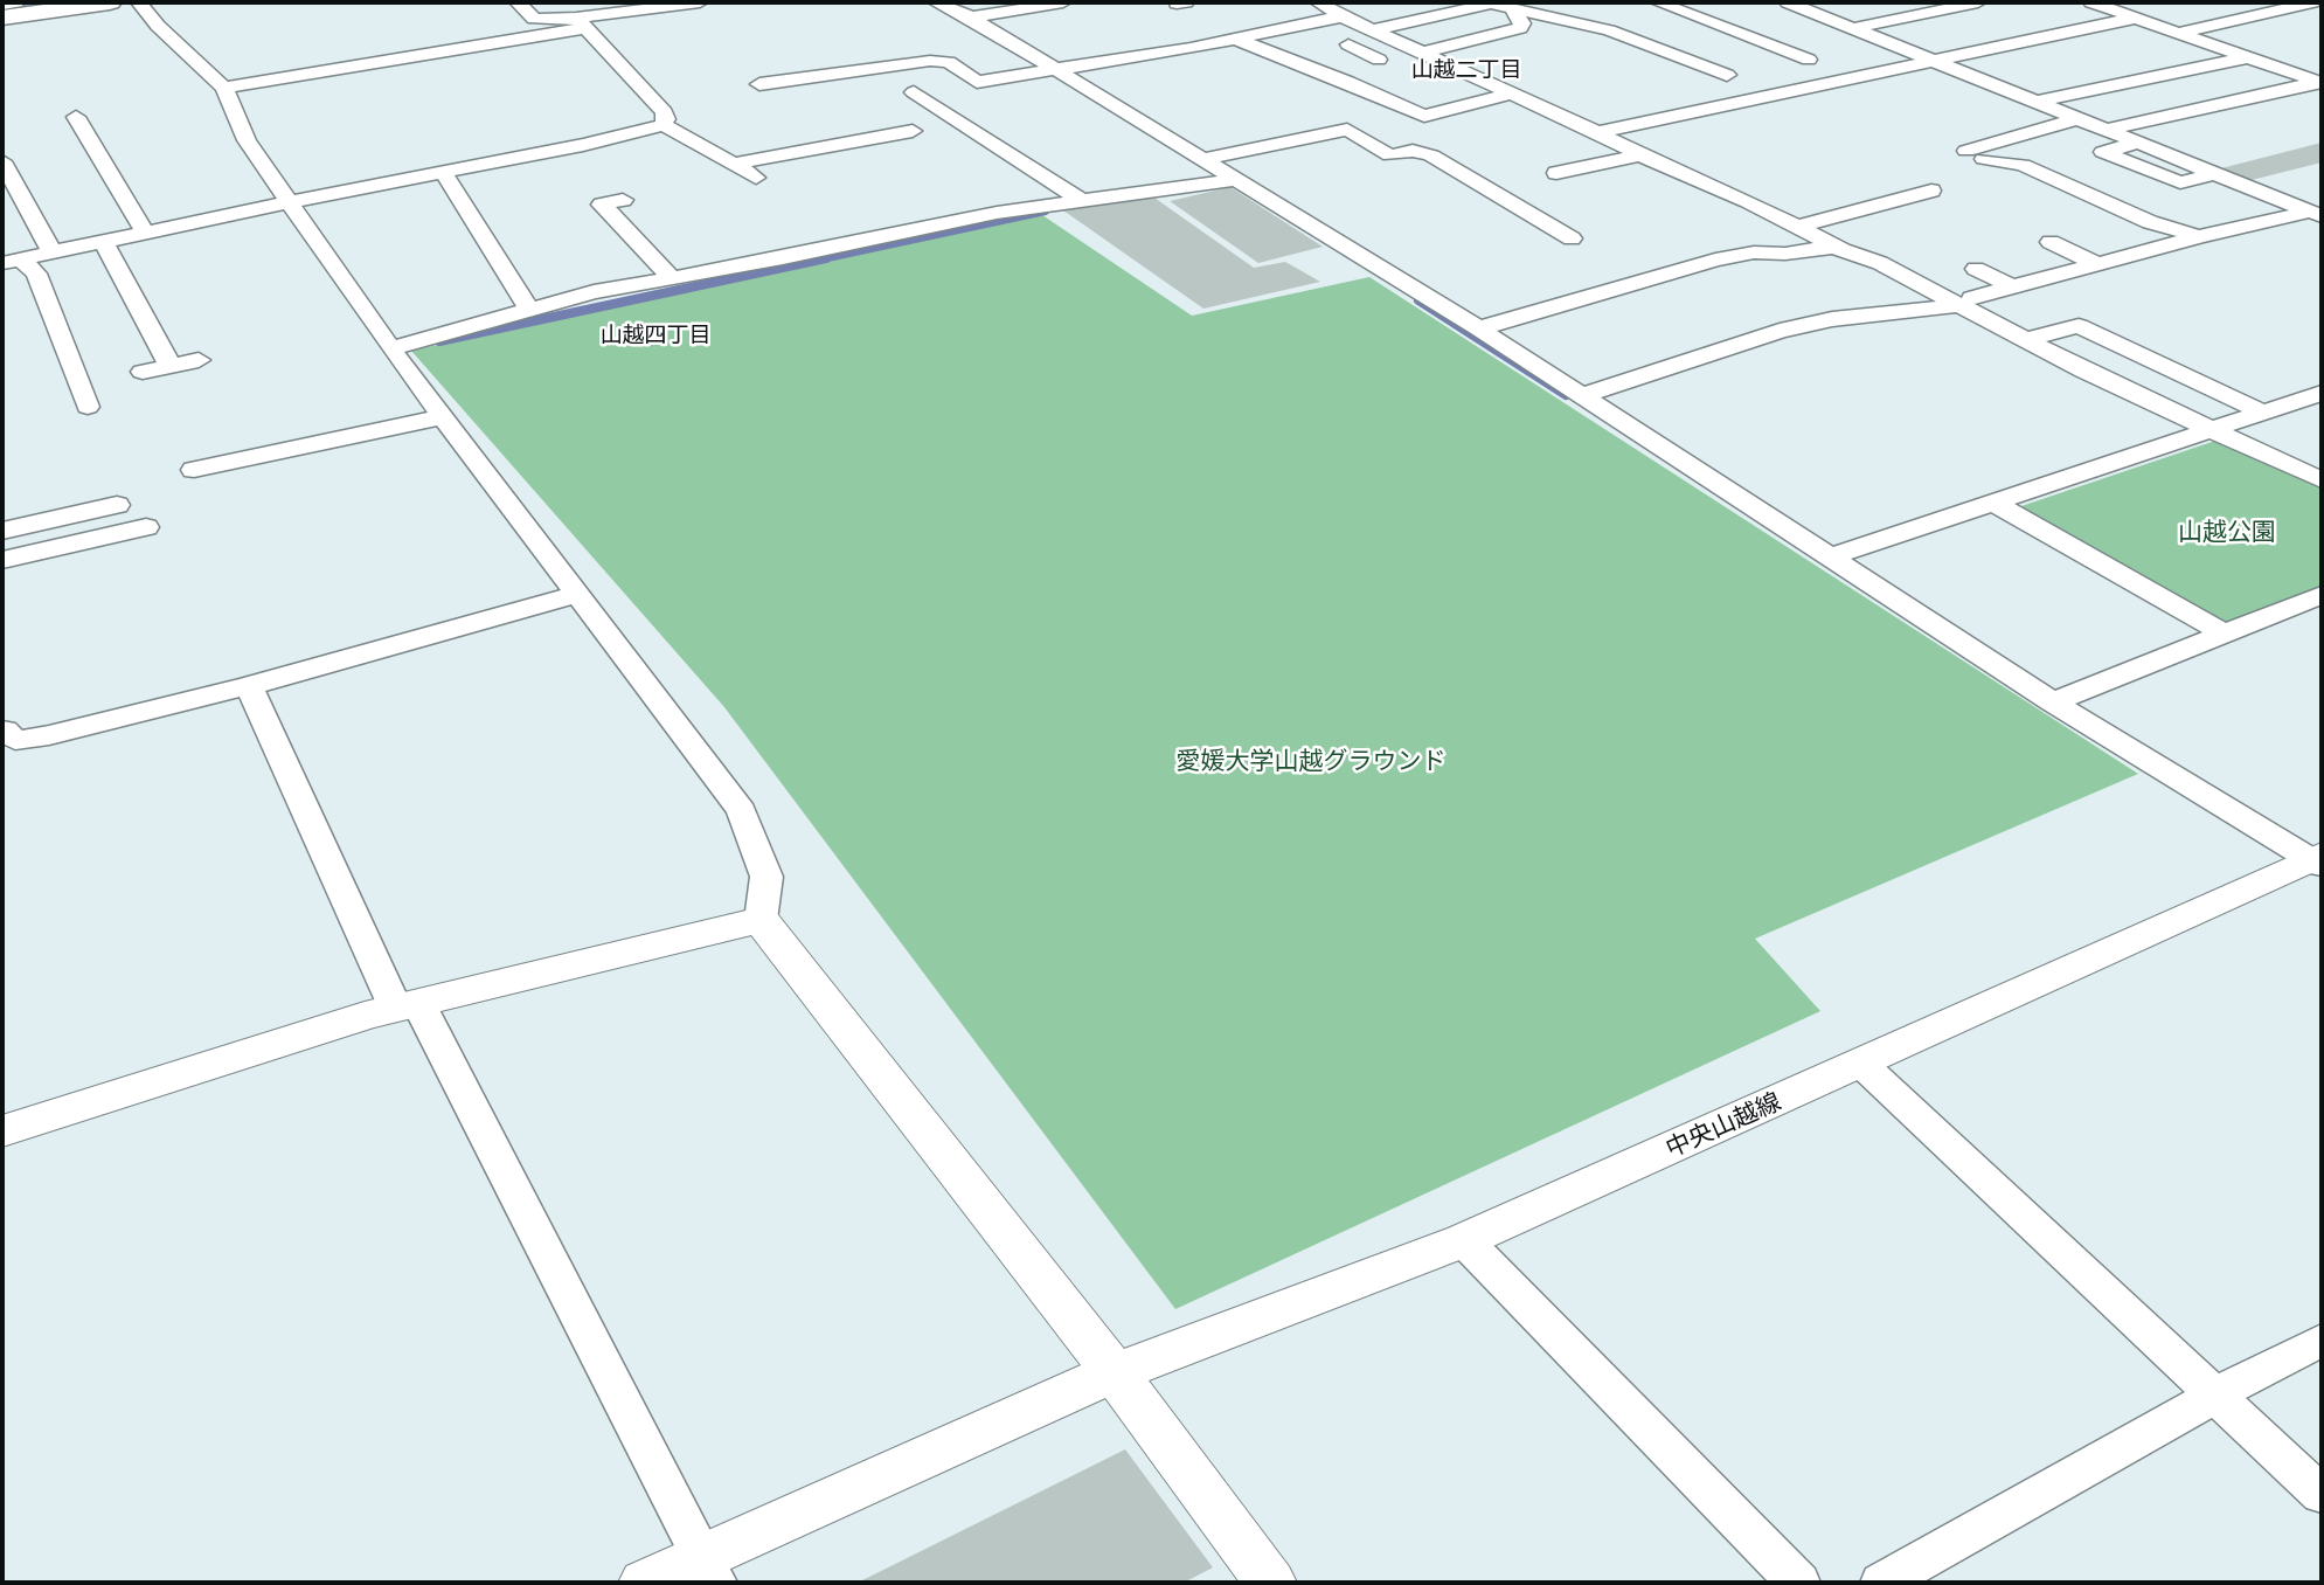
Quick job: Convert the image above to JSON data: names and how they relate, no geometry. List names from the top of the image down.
{
  "streets": {
    "street": ["中央山越線"]
  },
  "districts": ["山越二丁目", "山越四丁目"],
  "parks": ["山越公園", "愛媛大学山越グラウンド"]
}
